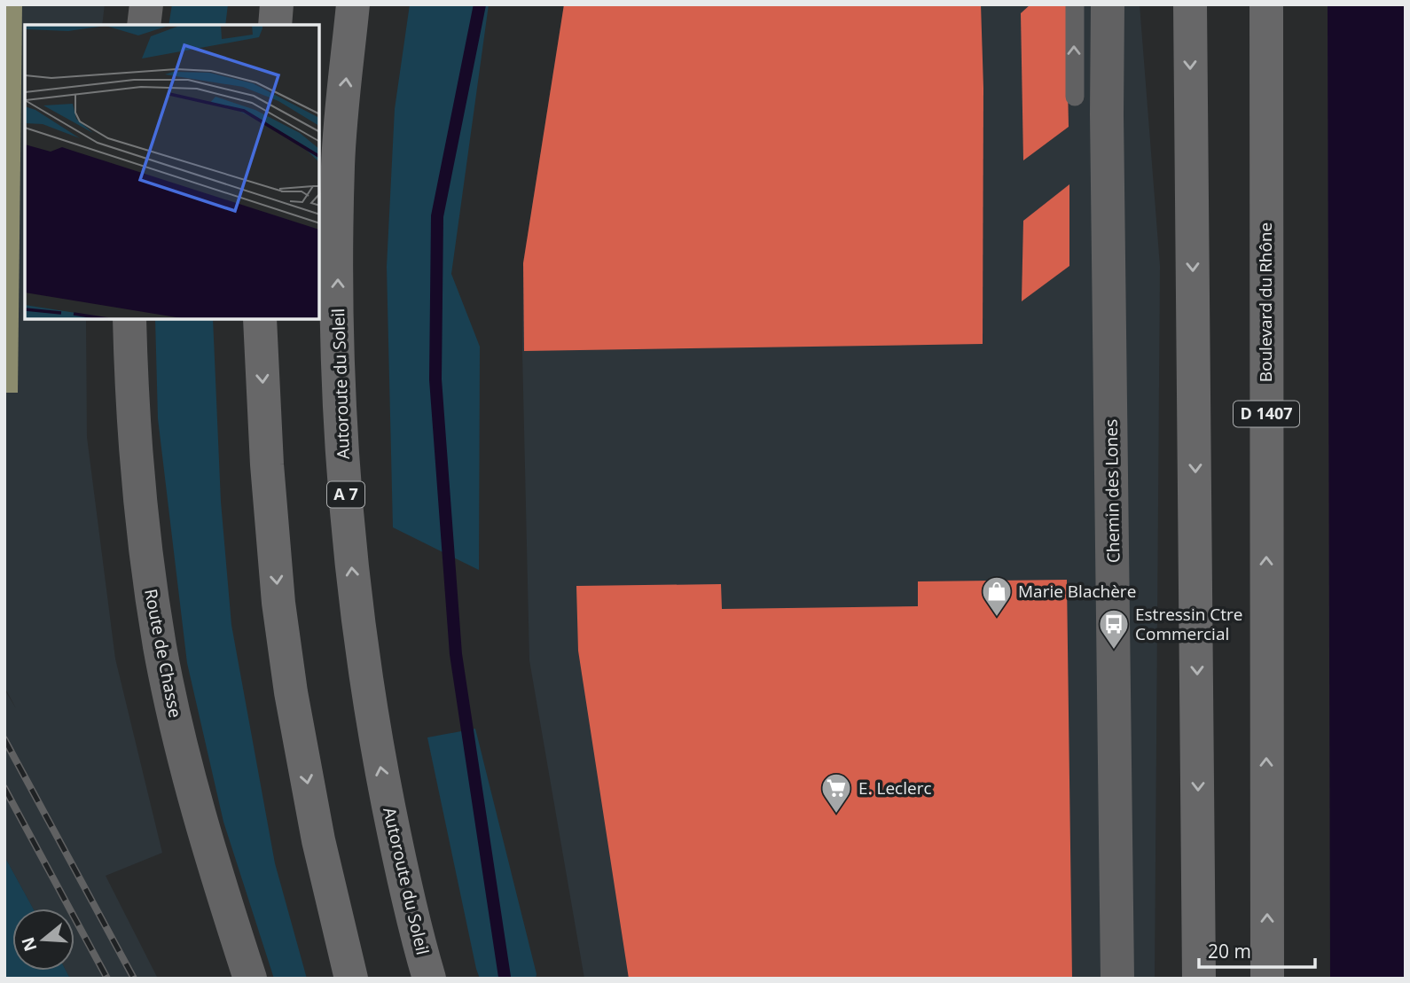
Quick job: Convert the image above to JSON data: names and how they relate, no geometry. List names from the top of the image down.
{
  "streets": {
    "highway": [
      "Boulevard du Rhône",
      "Autoroute du Soleil",
      "D 1407",
      "A 7"
    ],
    "main road": ["Route de Chasse"],
    "street": ["Chemin des Lones"]
  },
  "places": {
    "shop": ["Marie Blachère"],
    "bus stop": ["Estressin Ctre Commercial"],
    "supermarket": ["E. Leclerc"]
  },
  "scale_bar": "20 m",
  "north": "left"
}
